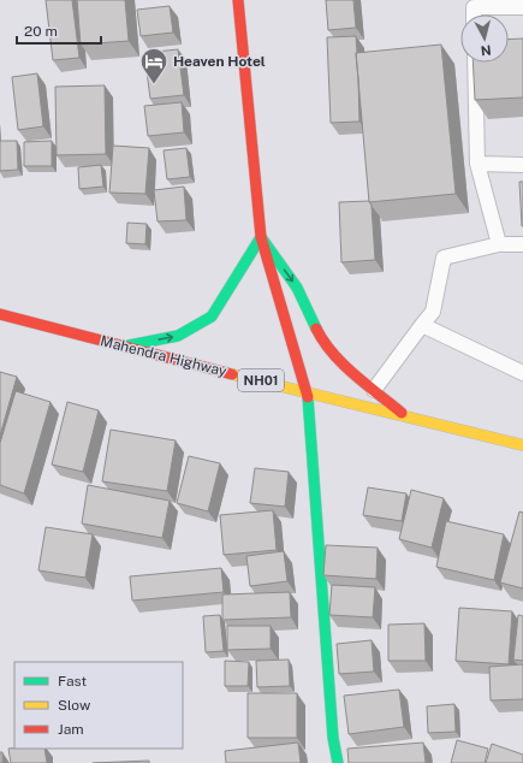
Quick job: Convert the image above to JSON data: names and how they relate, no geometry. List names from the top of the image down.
{
  "streets": {
    "main road": ["Mahendra Highway", "NH01"]
  },
  "places": {
    "hotel": ["Heaven Hotel"]
  },
  "legend": ["Fast", "Slow", "Jam"],
  "scale_bar": "20 m",
  "north": "bottom"
}
